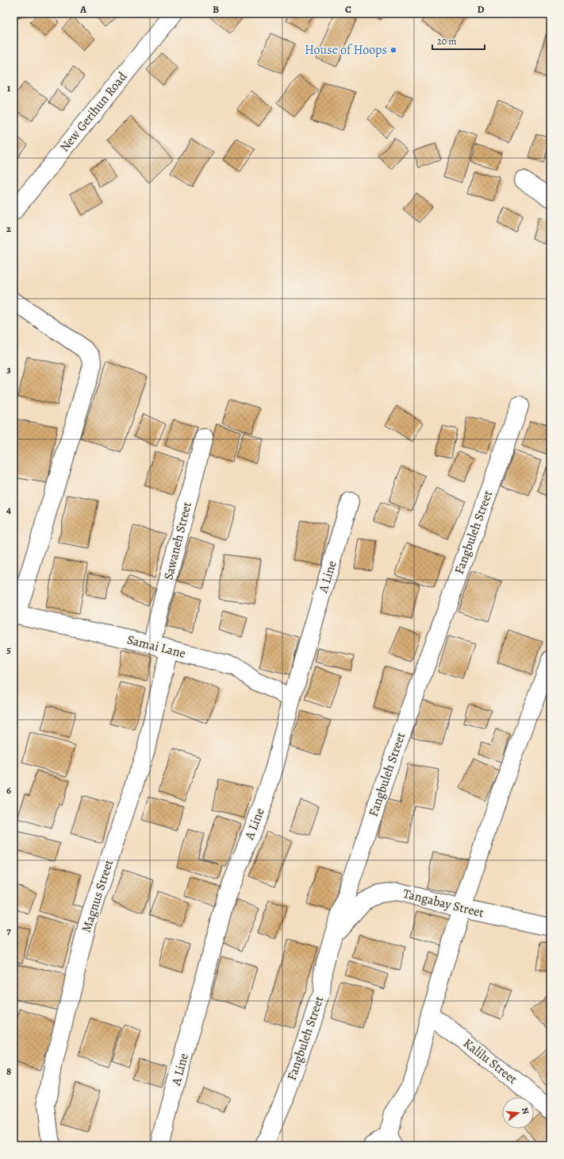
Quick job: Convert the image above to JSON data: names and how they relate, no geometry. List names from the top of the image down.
{
  "streets": {
    "street": [
      "New Gerihun Road",
      "Fangbuleh Street",
      "Sawaneh Street",
      "A Line",
      "Samai Lane",
      "Magnus Street",
      "Tangabay Street",
      "Kalilu Street"
    ]
  },
  "crossings": [
    ["Fangbuleh Street", "Tangabay Street"],
    ["Sawaneh Street", "Samai Lane"],
    ["A Line", "Samai Lane"],
    ["Samai Lane", "Magnus Street"]
  ],
  "places": ["House of Hoops"],
  "scale_bar": "20 m",
  "north": "right",
  "grid": {
    "columns": [
      "A",
      "B",
      "C",
      "D"
    ],
    "rows": [
      "1",
      "2",
      "3",
      "4",
      "5",
      "6",
      "7",
      "8"
    ]
  }
}
